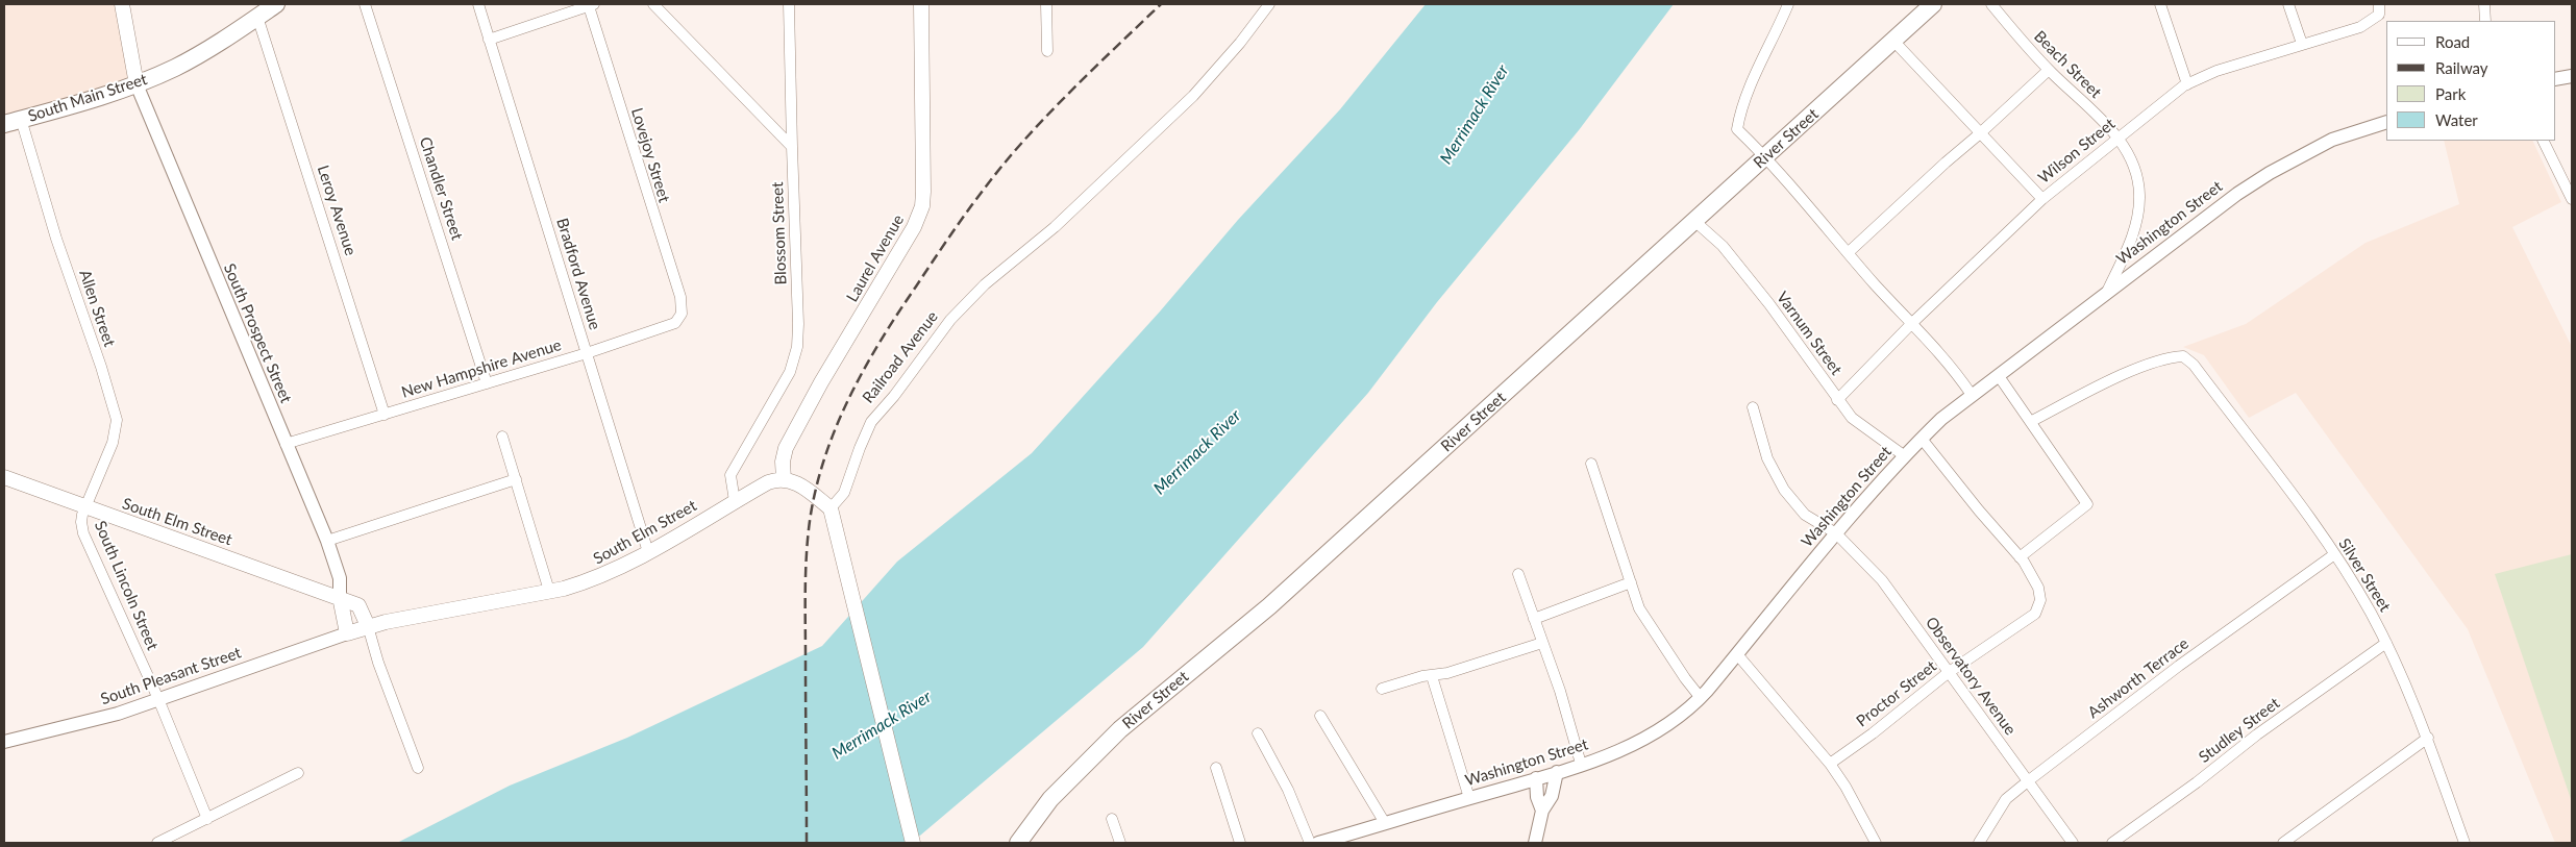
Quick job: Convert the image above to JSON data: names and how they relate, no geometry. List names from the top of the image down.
{
  "streets": {
    "main road": [
      "South Main Street",
      "River Street",
      "Laurel Avenue",
      "South Elm Street"
    ],
    "street": [
      "Beach Street",
      "Wilson Street",
      "Lovejoy Street",
      "Chandler Street",
      "Leroy Avenue",
      "Washington Street",
      "Blossom Street",
      "Bradford Avenue",
      "Allen Street",
      "South Prospect Street",
      "Varnum Street",
      "Railroad Avenue",
      "New Hampshire Avenue",
      "Silver Street",
      "South Lincoln Street",
      "South Pleasant Street",
      "Observatory Avenue",
      "Ashworth Terrace",
      "Proctor Street",
      "Studley Street"
    ]
  },
  "crossings": [
    ["Beach Street", "Wilson Street"],
    ["Beach Street", "Washington Street"],
    ["South Main Street", "Leroy Avenue"],
    ["South Main Street", "Allen Street"],
    ["South Main Street", "South Prospect Street"],
    ["River Street", "Varnum Street"],
    ["Wilson Street", "Varnum Street"],
    ["Lovejoy Street", "New Hampshire Avenue"],
    ["Chandler Street", "New Hampshire Avenue"],
    ["Leroy Avenue", "New Hampshire Avenue"],
    ["Washington Street", "Varnum Street"],
    ["Washington Street", "Observatory Avenue"],
    ["Washington Street", "Proctor Street"],
    ["Blossom Street", "South Elm Street"],
    ["Laurel Avenue", "South Elm Street"],
    ["Bradford Avenue", "New Hampshire Avenue"],
    ["Bradford Avenue", "South Elm Street"],
    ["Allen Street", "South Elm Street"],
    ["Allen Street", "South Lincoln Street"],
    ["South Prospect Street", "New Hampshire Avenue"],
    ["South Prospect Street", "South Elm Street"],
    ["South Elm Street", "South Lincoln Street"],
    ["South Elm Street", "South Pleasant Street"],
    ["Silver Street", "Ashworth Terrace"],
    ["Silver Street", "Studley Street"],
    ["South Lincoln Street", "South Pleasant Street"],
    ["Observatory Avenue", "Ashworth Terrace"],
    ["Observatory Avenue", "Proctor Street"]
  ],
  "water": ["Merrimack River"],
  "legend": [
    "Road",
    "Railway",
    "Park",
    "Water"
  ]
}
